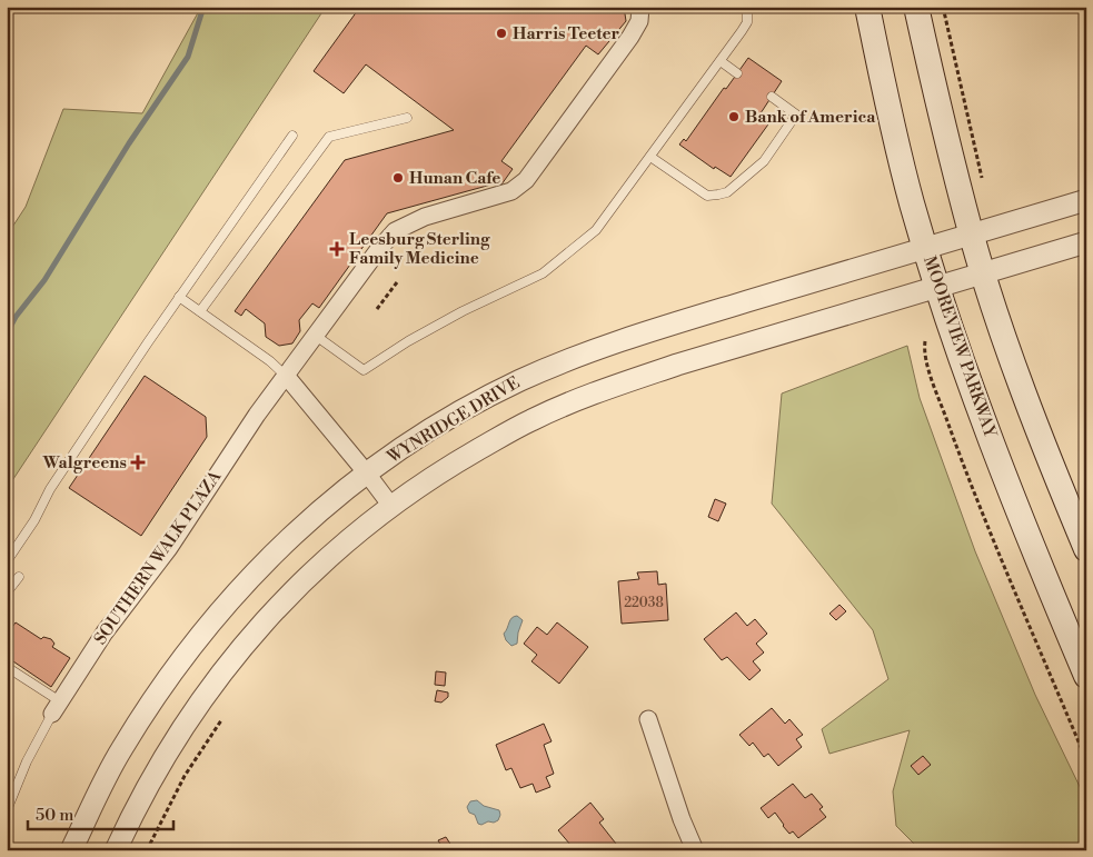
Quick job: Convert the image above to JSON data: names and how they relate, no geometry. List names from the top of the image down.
{
  "streets": {
    "main road": ["MOOREVIEW PARKWAY"],
    "street": ["WYNRIDGE DRIVE", "SOUTHERN WALK PLAZA"]
  },
  "crossings": [
    ["MOOREVIEW PARKWAY", "WYNRIDGE DRIVE"]
  ],
  "places": {
    "other": ["Harris Teeter", "Bank of America", "Hunan Cafe"],
    "health": ["Leesburg Sterling Family Medicine", "Walgreens"]
  },
  "house_numbers": ["22038"],
  "scale_bar": "50 m"
}
